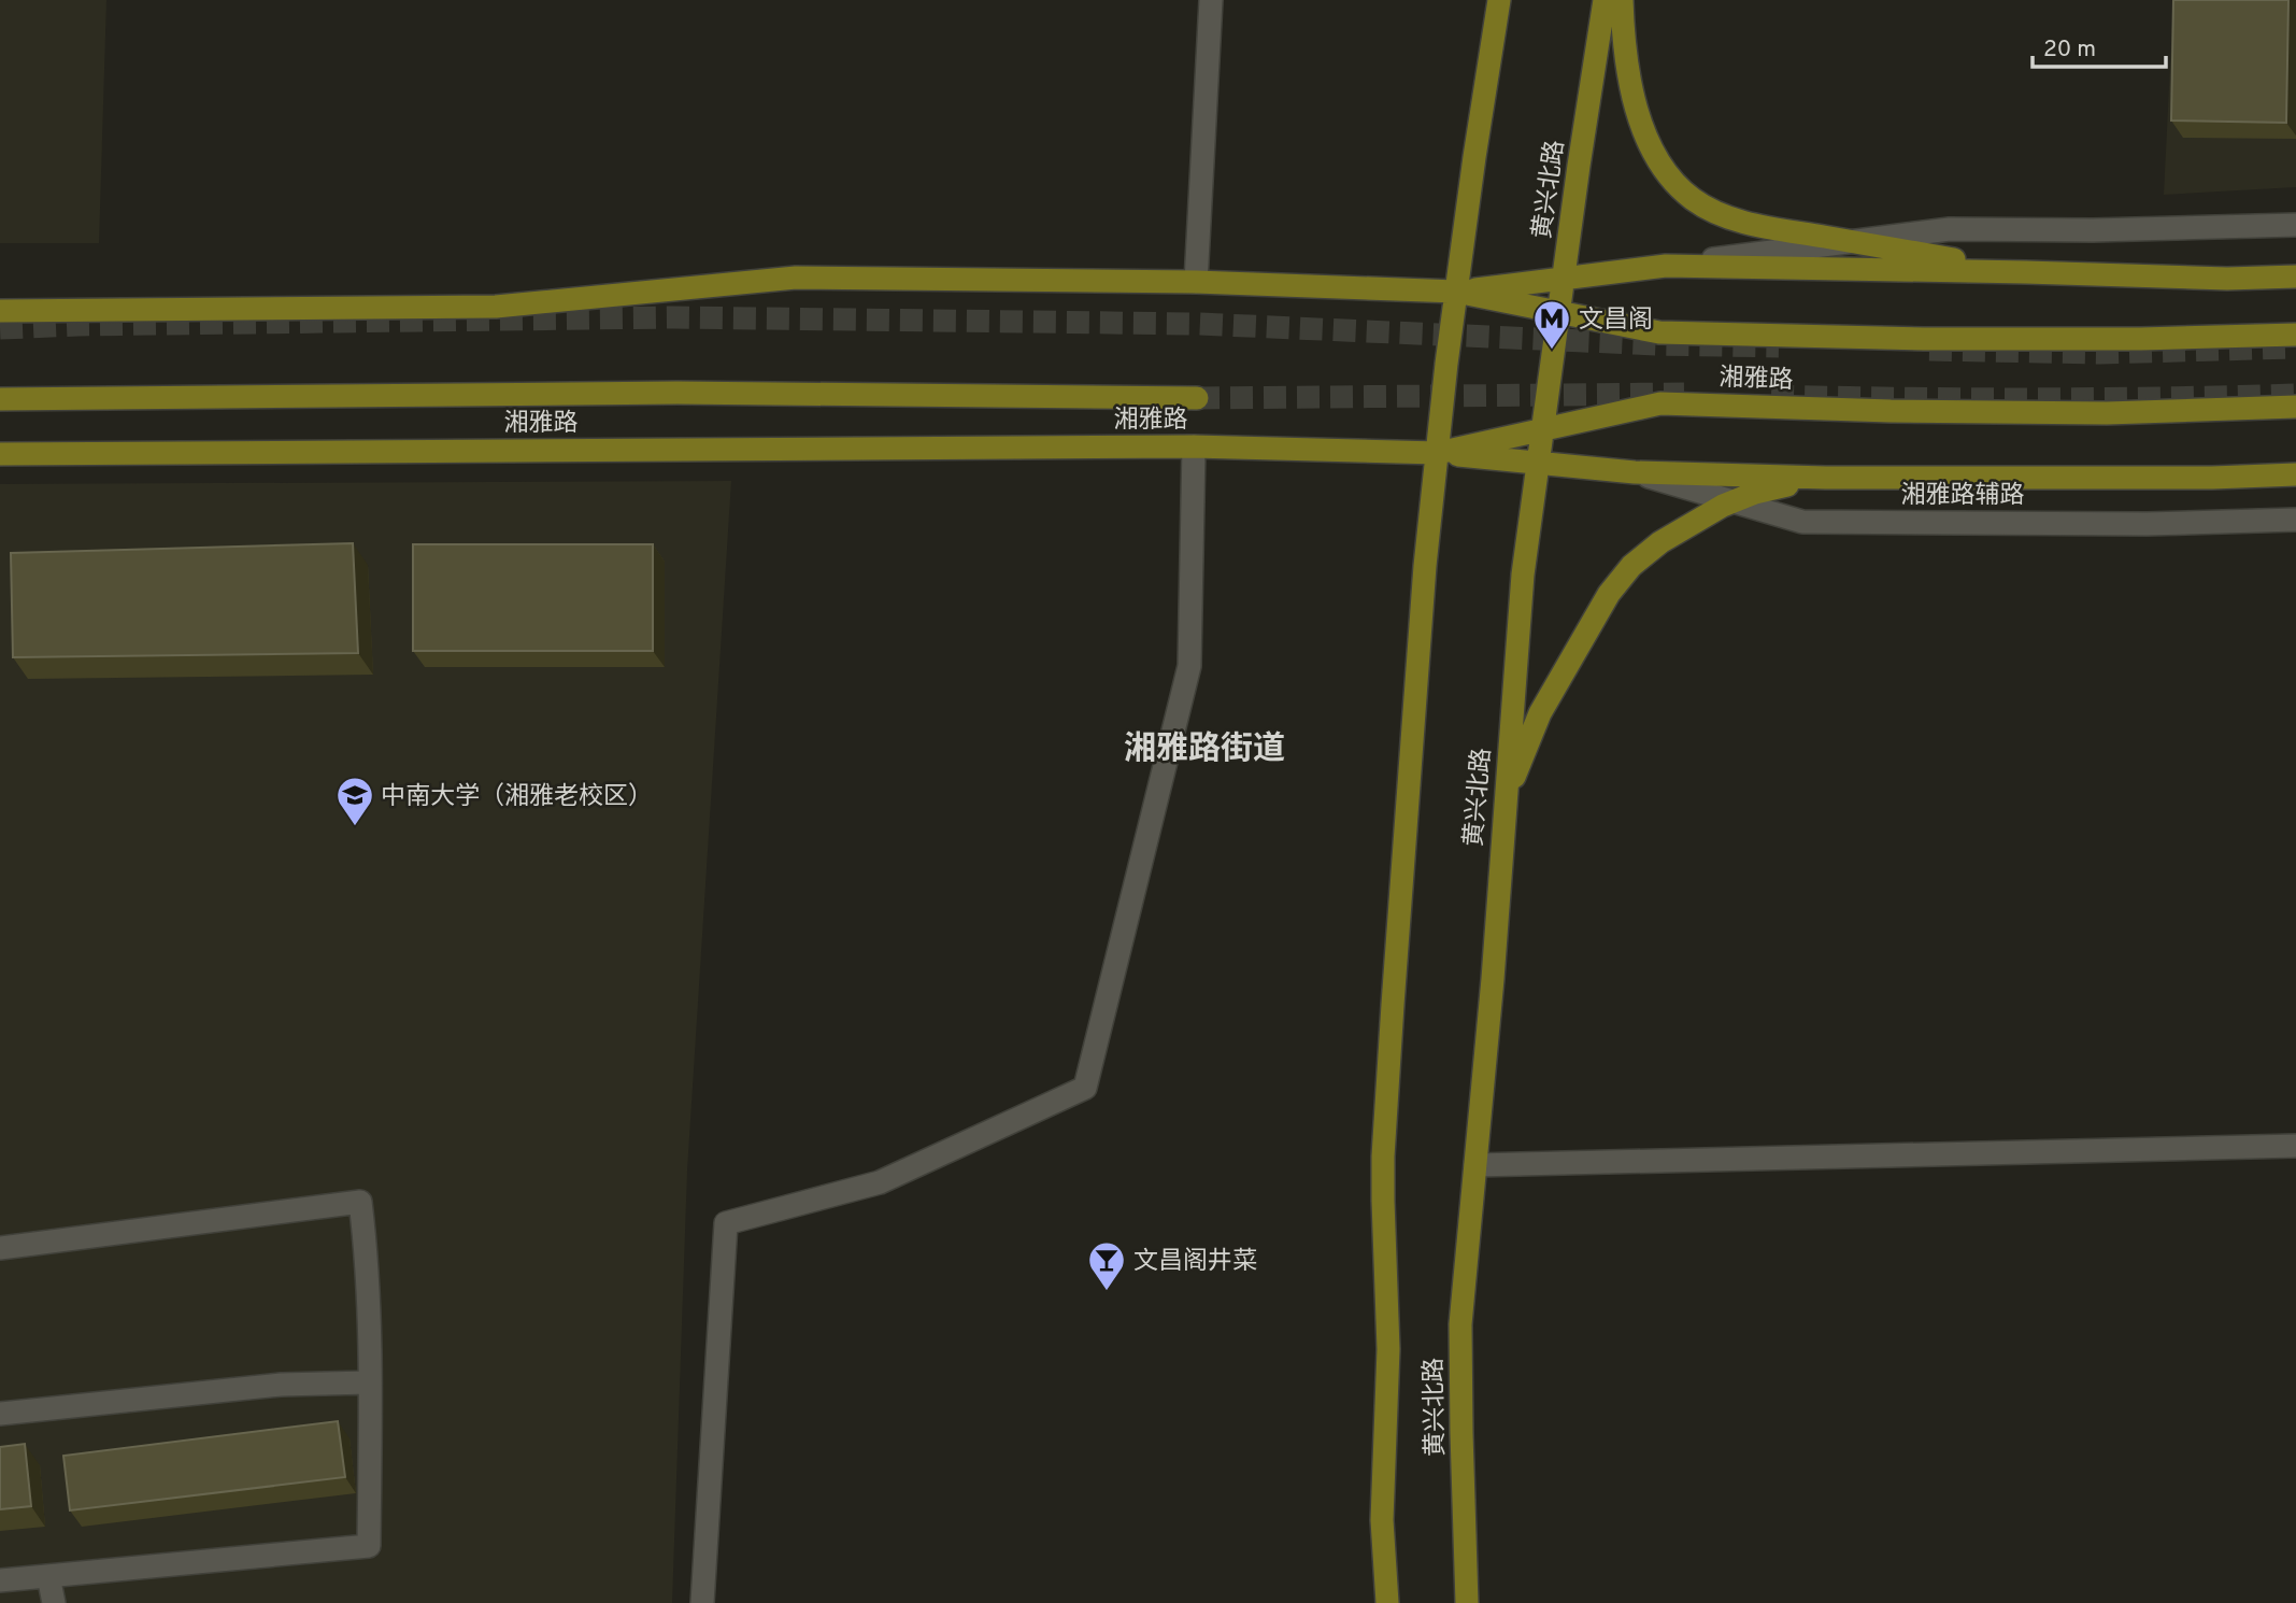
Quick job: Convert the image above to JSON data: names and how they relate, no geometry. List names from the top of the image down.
{
  "streets": {
    "main road": ["黄兴北路", "湘雅路"],
    "street": ["湘雅路辅路"]
  },
  "crossings": [
    ["黄兴北路", "湘雅路"]
  ],
  "districts": ["湘雅路街道"],
  "places": {
    "metro station": ["文昌阁"],
    "school or university": ["中南大学（湘雅老校区）"],
    "bar": ["文昌阁井菜"]
  },
  "scale_bar": "20 m"
}
